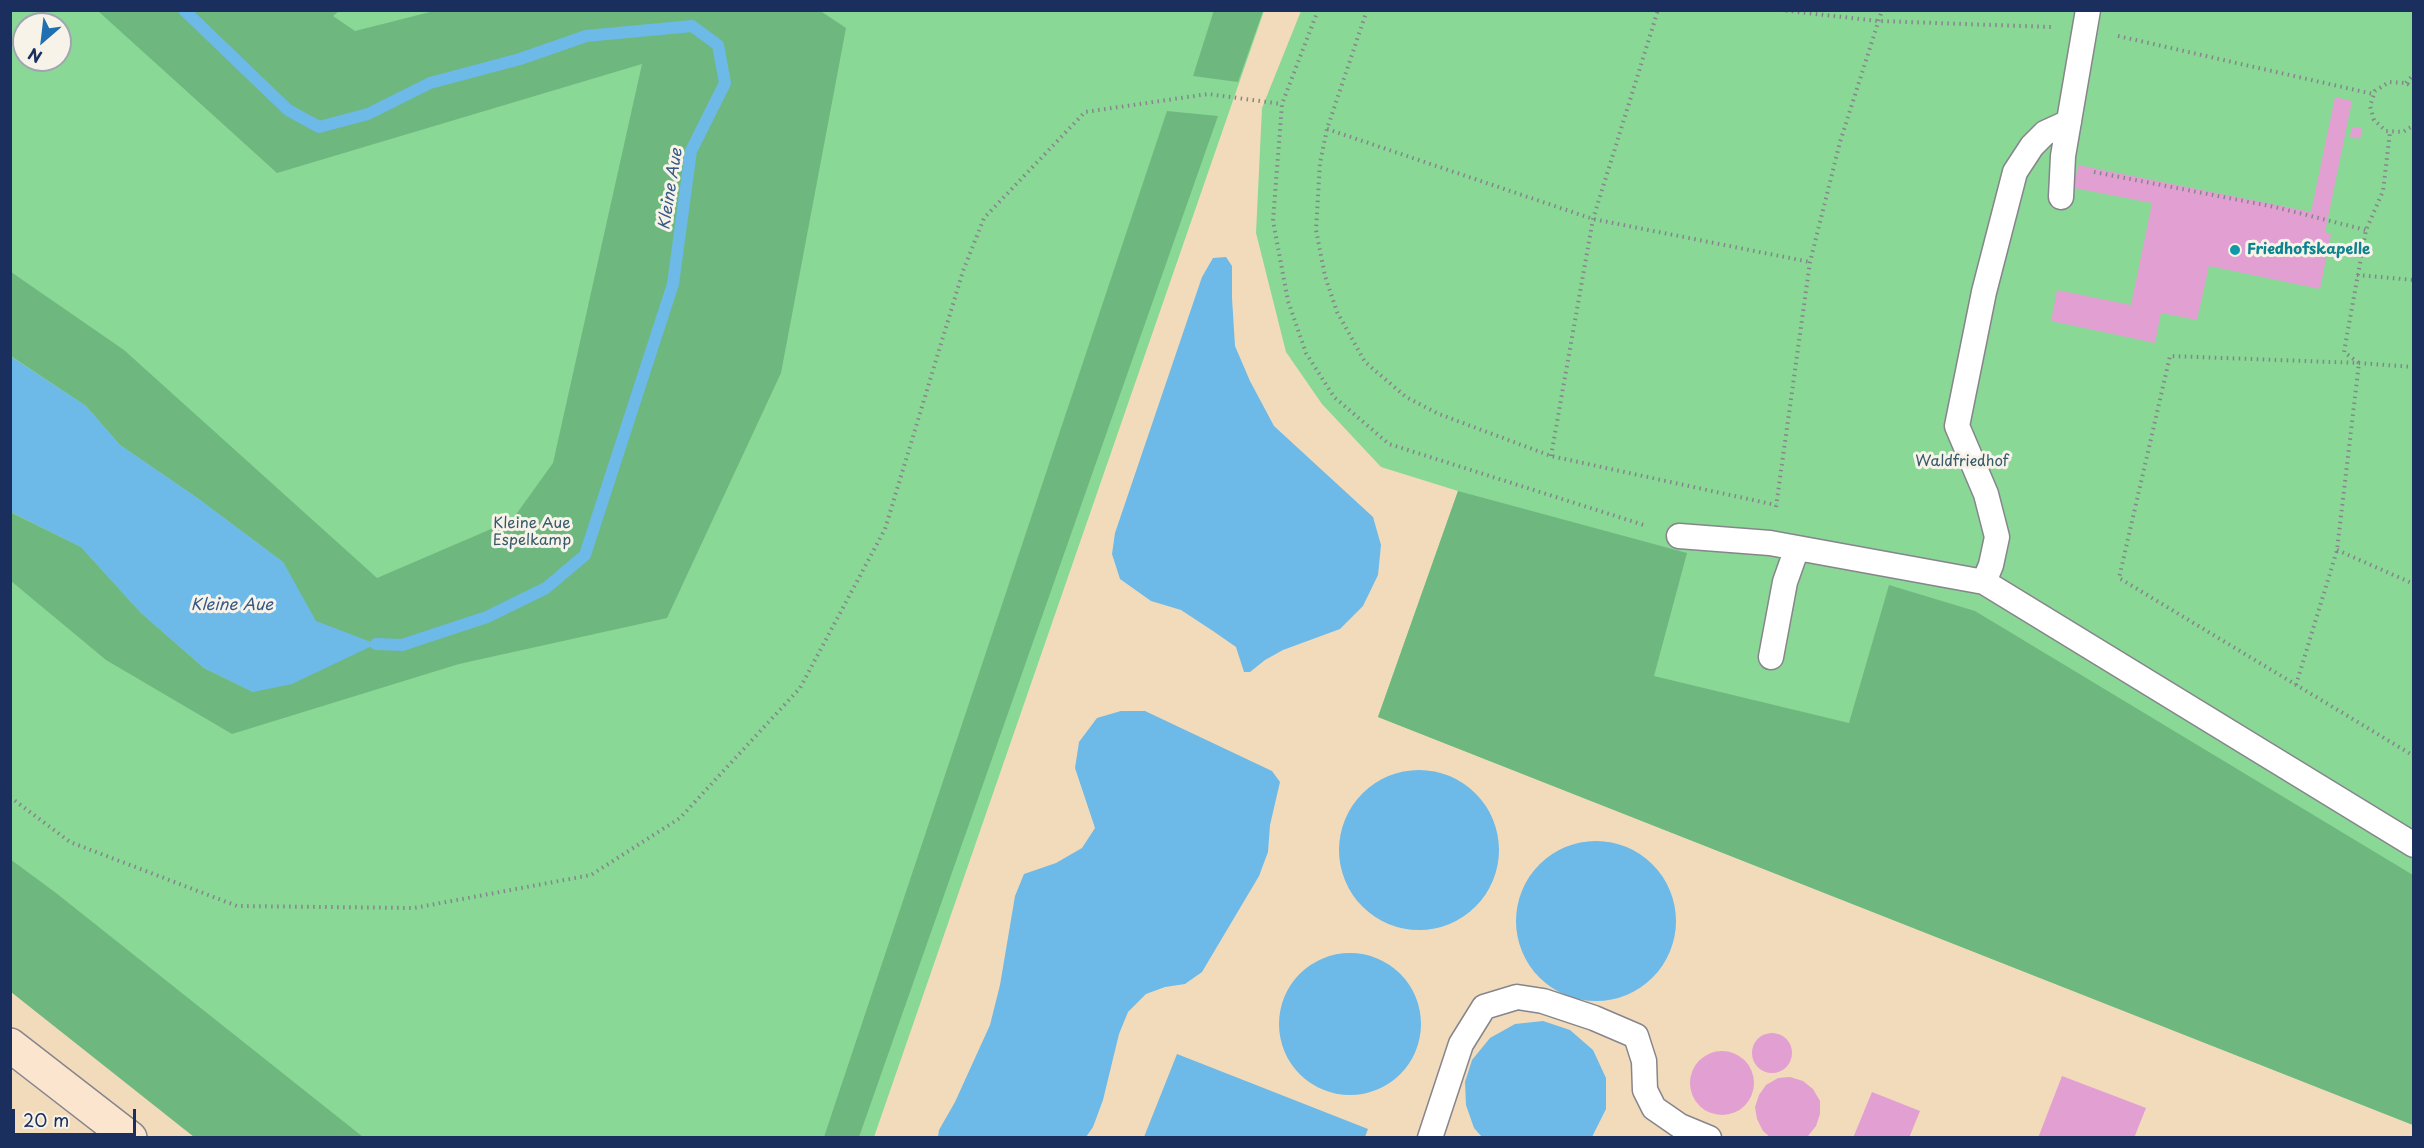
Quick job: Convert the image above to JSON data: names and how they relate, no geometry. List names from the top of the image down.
{
  "water": ["Kleine Aue"],
  "parks": ["Waldfriedhof", "Kleine Aue Espelkamp"],
  "places": ["Friedhofskapelle"],
  "scale_bar": "20 m",
  "north": "bottom left"
}
